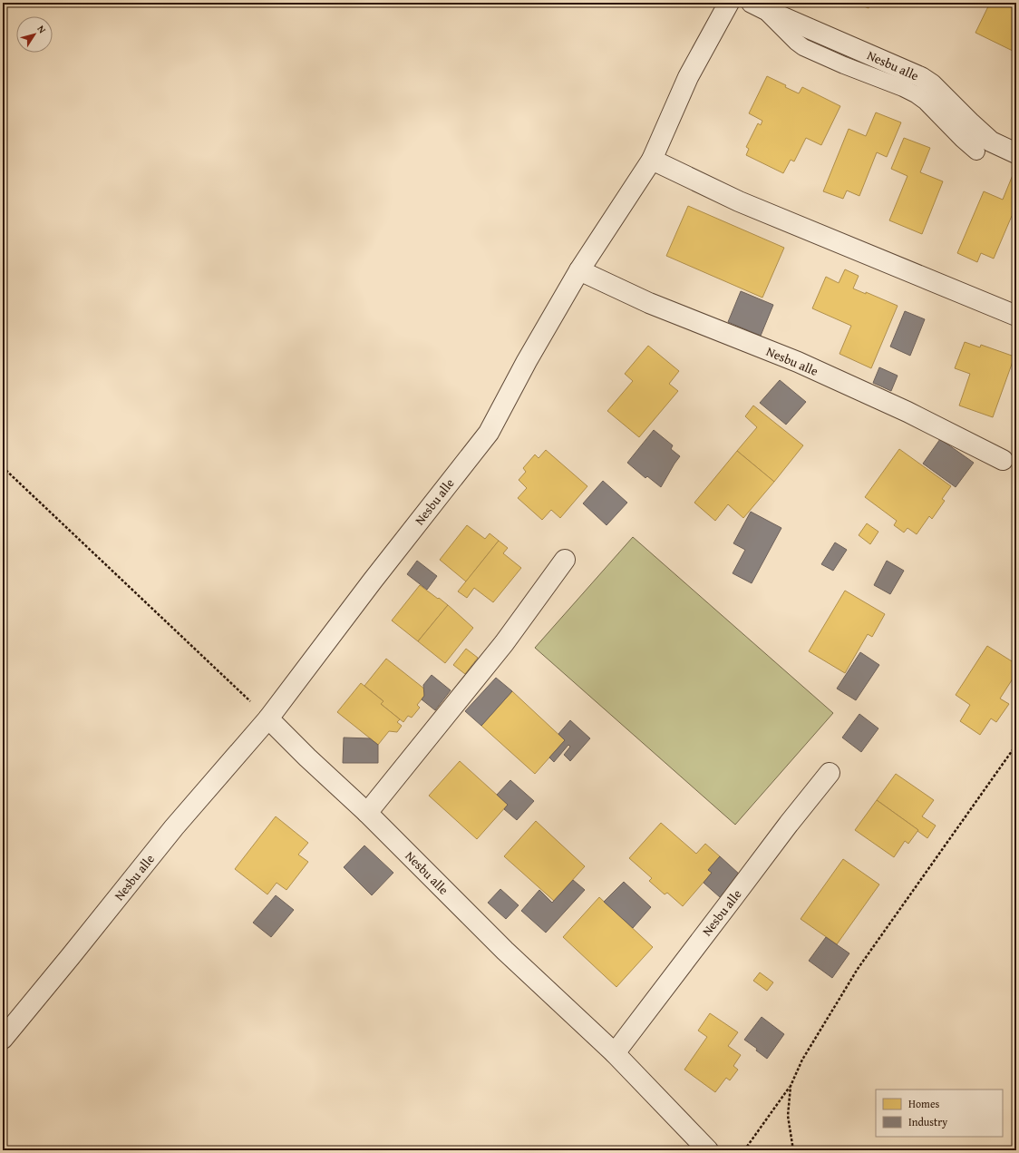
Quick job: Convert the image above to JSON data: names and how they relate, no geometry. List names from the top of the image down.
{
  "streets": {
    "street": ["Nesbu alle"]
  },
  "legend": ["Homes", "Industry"],
  "north": "top right"
}
